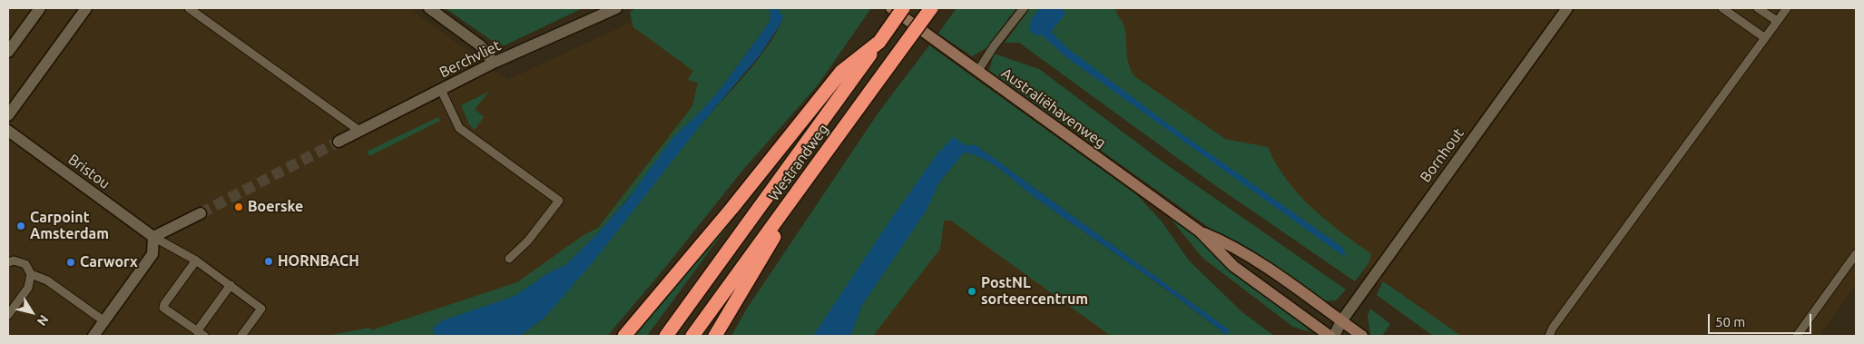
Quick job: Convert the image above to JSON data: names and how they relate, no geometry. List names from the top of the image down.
{
  "streets": {
    "highway": ["Westrandweg"],
    "street": [
      "Berchvliet",
      "Australiëhavenweg",
      "Bornhout",
      "Bristou"
    ]
  },
  "crossings": [
    ["Australiëhavenweg", "Bornhout"]
  ],
  "places": [
    "Boerske",
    "Carpoint Amsterdam",
    "HORNBACH",
    "Carworx",
    "PostNL sorteercentrum"
  ],
  "scale_bar": "50 m",
  "north": "bottom right"
}
